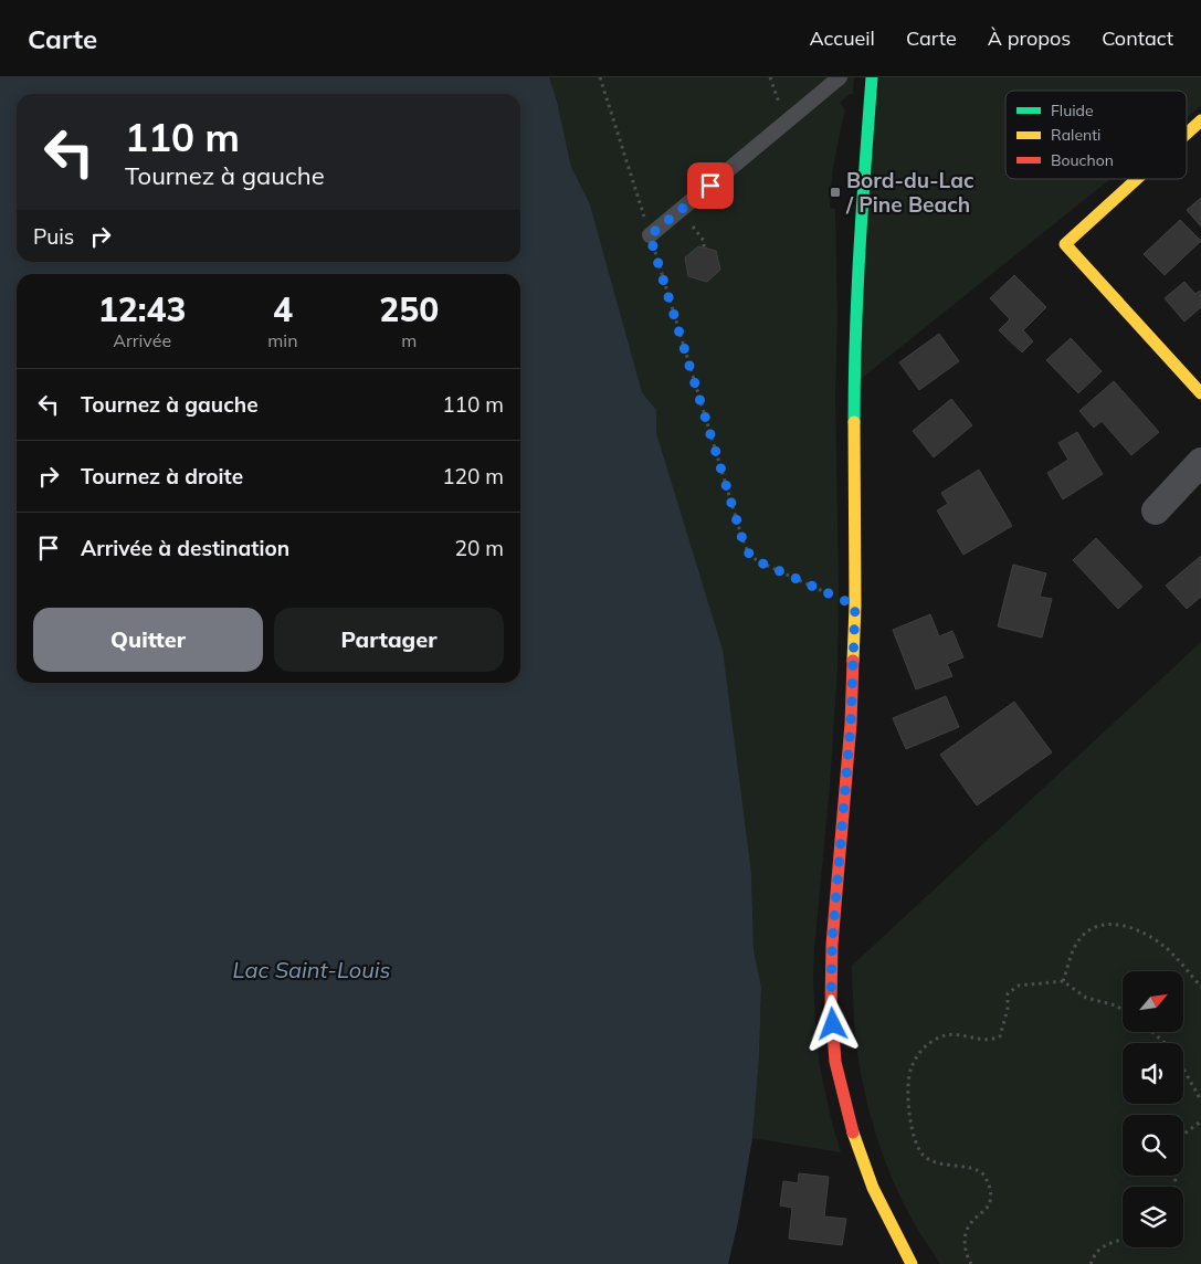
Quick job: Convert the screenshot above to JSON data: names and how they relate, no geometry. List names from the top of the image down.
{
  "water": ["Lac Saint-Louis"],
  "places": {
    "transit": ["Bord-du-Lac / Pine Beach"]
  },
  "legend": ["Fluide", "Ralenti", "Bouchon"],
  "north": "top right",
  "page": {
    "header": "Carte",
    "nav": [
      "Accueil",
      "Carte",
      "À propos",
      "Contact"
    ],
    "turn": ["110 m", "Tournez à gauche"],
    "then": "Puis",
    "eta": [
      "12:43",
      "Arrivée",
      "4",
      "min",
      "250",
      "m"
    ],
    "list": [
      {
        "name": "Tournez à gauche",
        "value": "110 m"
      },
      {
        "name": "Tournez à droite",
        "value": "120 m"
      },
      {
        "name": "Arrivée à destination",
        "value": "20 m"
      }
    ],
    "buttons": ["Quitter", "Partager"]
  }
}
